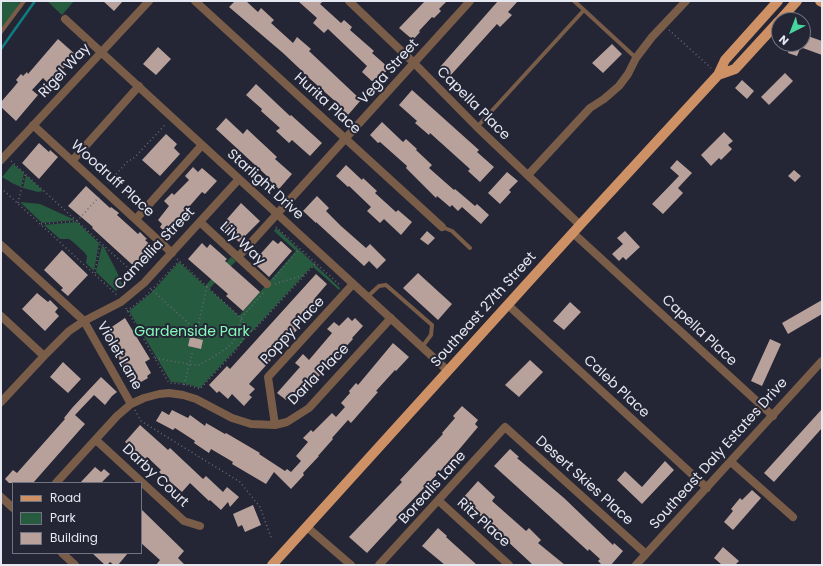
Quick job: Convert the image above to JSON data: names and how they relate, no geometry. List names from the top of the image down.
{
  "streets": {
    "main road": ["Southeast 27th Street"],
    "street": [
      "Rigel Way",
      "Vega Street",
      "Hurita Place",
      "Capella Place",
      "Woodruff Place",
      "Starlight Drive",
      "Lily Way",
      "Camellia Street",
      "Poppy Place",
      "Violet Lane",
      "Darla Place",
      "Caleb Place",
      "Southeast Daly Estates Drive",
      "Darby Court",
      "Desert Skies Place",
      "Borealis Lane",
      "Ritz Place"
    ]
  },
  "crossings": [
    ["Rigel Way", "Woodruff Place"],
    ["Rigel Way", "Starlight Drive"],
    ["Vega Street", "Hurita Place"],
    ["Vega Street", "Capella Place"],
    ["Vega Street", "Starlight Drive"],
    ["Vega Street", "Lily Way"],
    ["Capella Place", "Southeast 27th Street"],
    ["Capella Place", "Southeast Daly Estates Drive"],
    ["Woodruff Place", "Camellia Street"],
    ["Starlight Drive", "Camellia Street"],
    ["Starlight Drive", "Southeast 27th Street"],
    ["Starlight Drive", "Poppy Place"],
    ["Starlight Drive", "Darla Place"],
    ["Lily Way", "Camellia Street"],
    ["Camellia Street", "Violet Lane"],
    ["Southeast 27th Street", "Caleb Place"],
    ["Poppy Place", "Darla Place"],
    ["Violet Lane", "Darla Place"],
    ["Darla Place", "Darby Court"],
    ["Caleb Place", "Southeast Daly Estates Drive"],
    ["Southeast Daly Estates Drive", "Desert Skies Place"],
    ["Desert Skies Place", "Borealis Lane"],
    ["Borealis Lane", "Ritz Place"]
  ],
  "parks": ["Gardenside Park"],
  "legend": ["Road", "Park", "Building"],
  "north": "bottom left"
}
